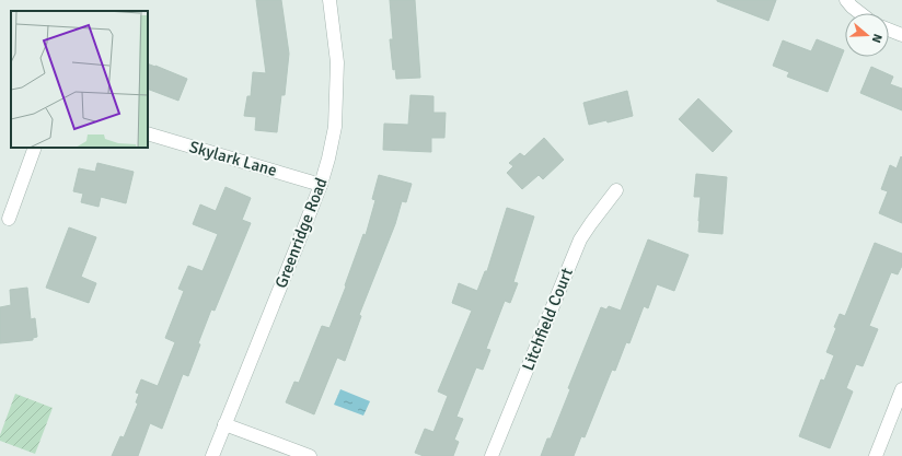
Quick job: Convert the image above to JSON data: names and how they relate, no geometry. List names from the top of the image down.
{
  "streets": {
    "street": ["Skylark Lane", "Greenridge Road", "Litchfield Court"]
  },
  "crossings": [
    ["Skylark Lane", "Greenridge Road"]
  ],
  "north": "right"
}
